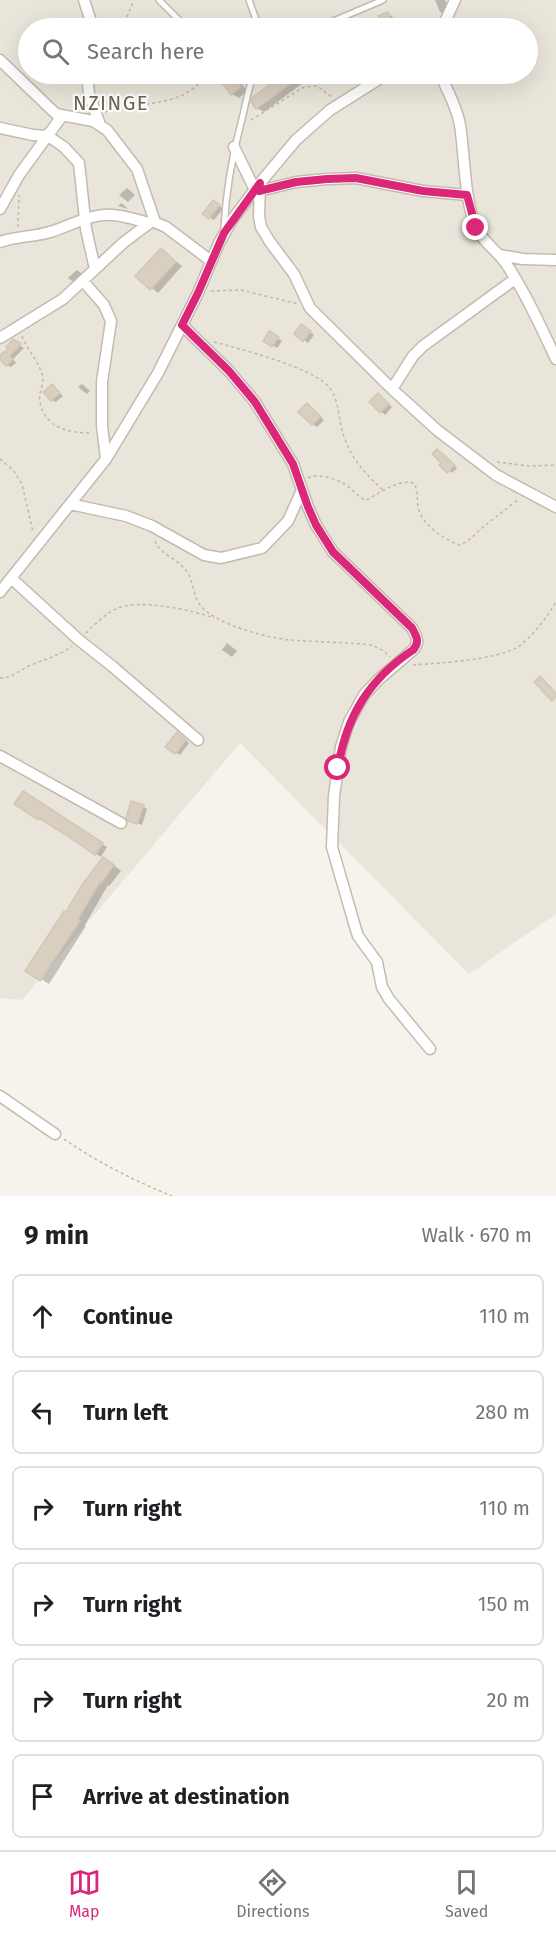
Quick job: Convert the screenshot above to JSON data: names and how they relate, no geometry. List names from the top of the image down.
{
  "districts": ["NZINGE"],
  "page": {
    "search": "Search here",
    "heading": ["9 min", "Walk · 670 m"],
    "list": [
      ["Continue", "110 m"],
      ["Turn left", "280 m"],
      ["Turn right", "110 m"],
      ["Turn right", "150 m"],
      ["Turn right", "20 m"],
      "Arrive at destination"
    ],
    "nav": ["Map", "Directions", "Saved"]
  }
}
